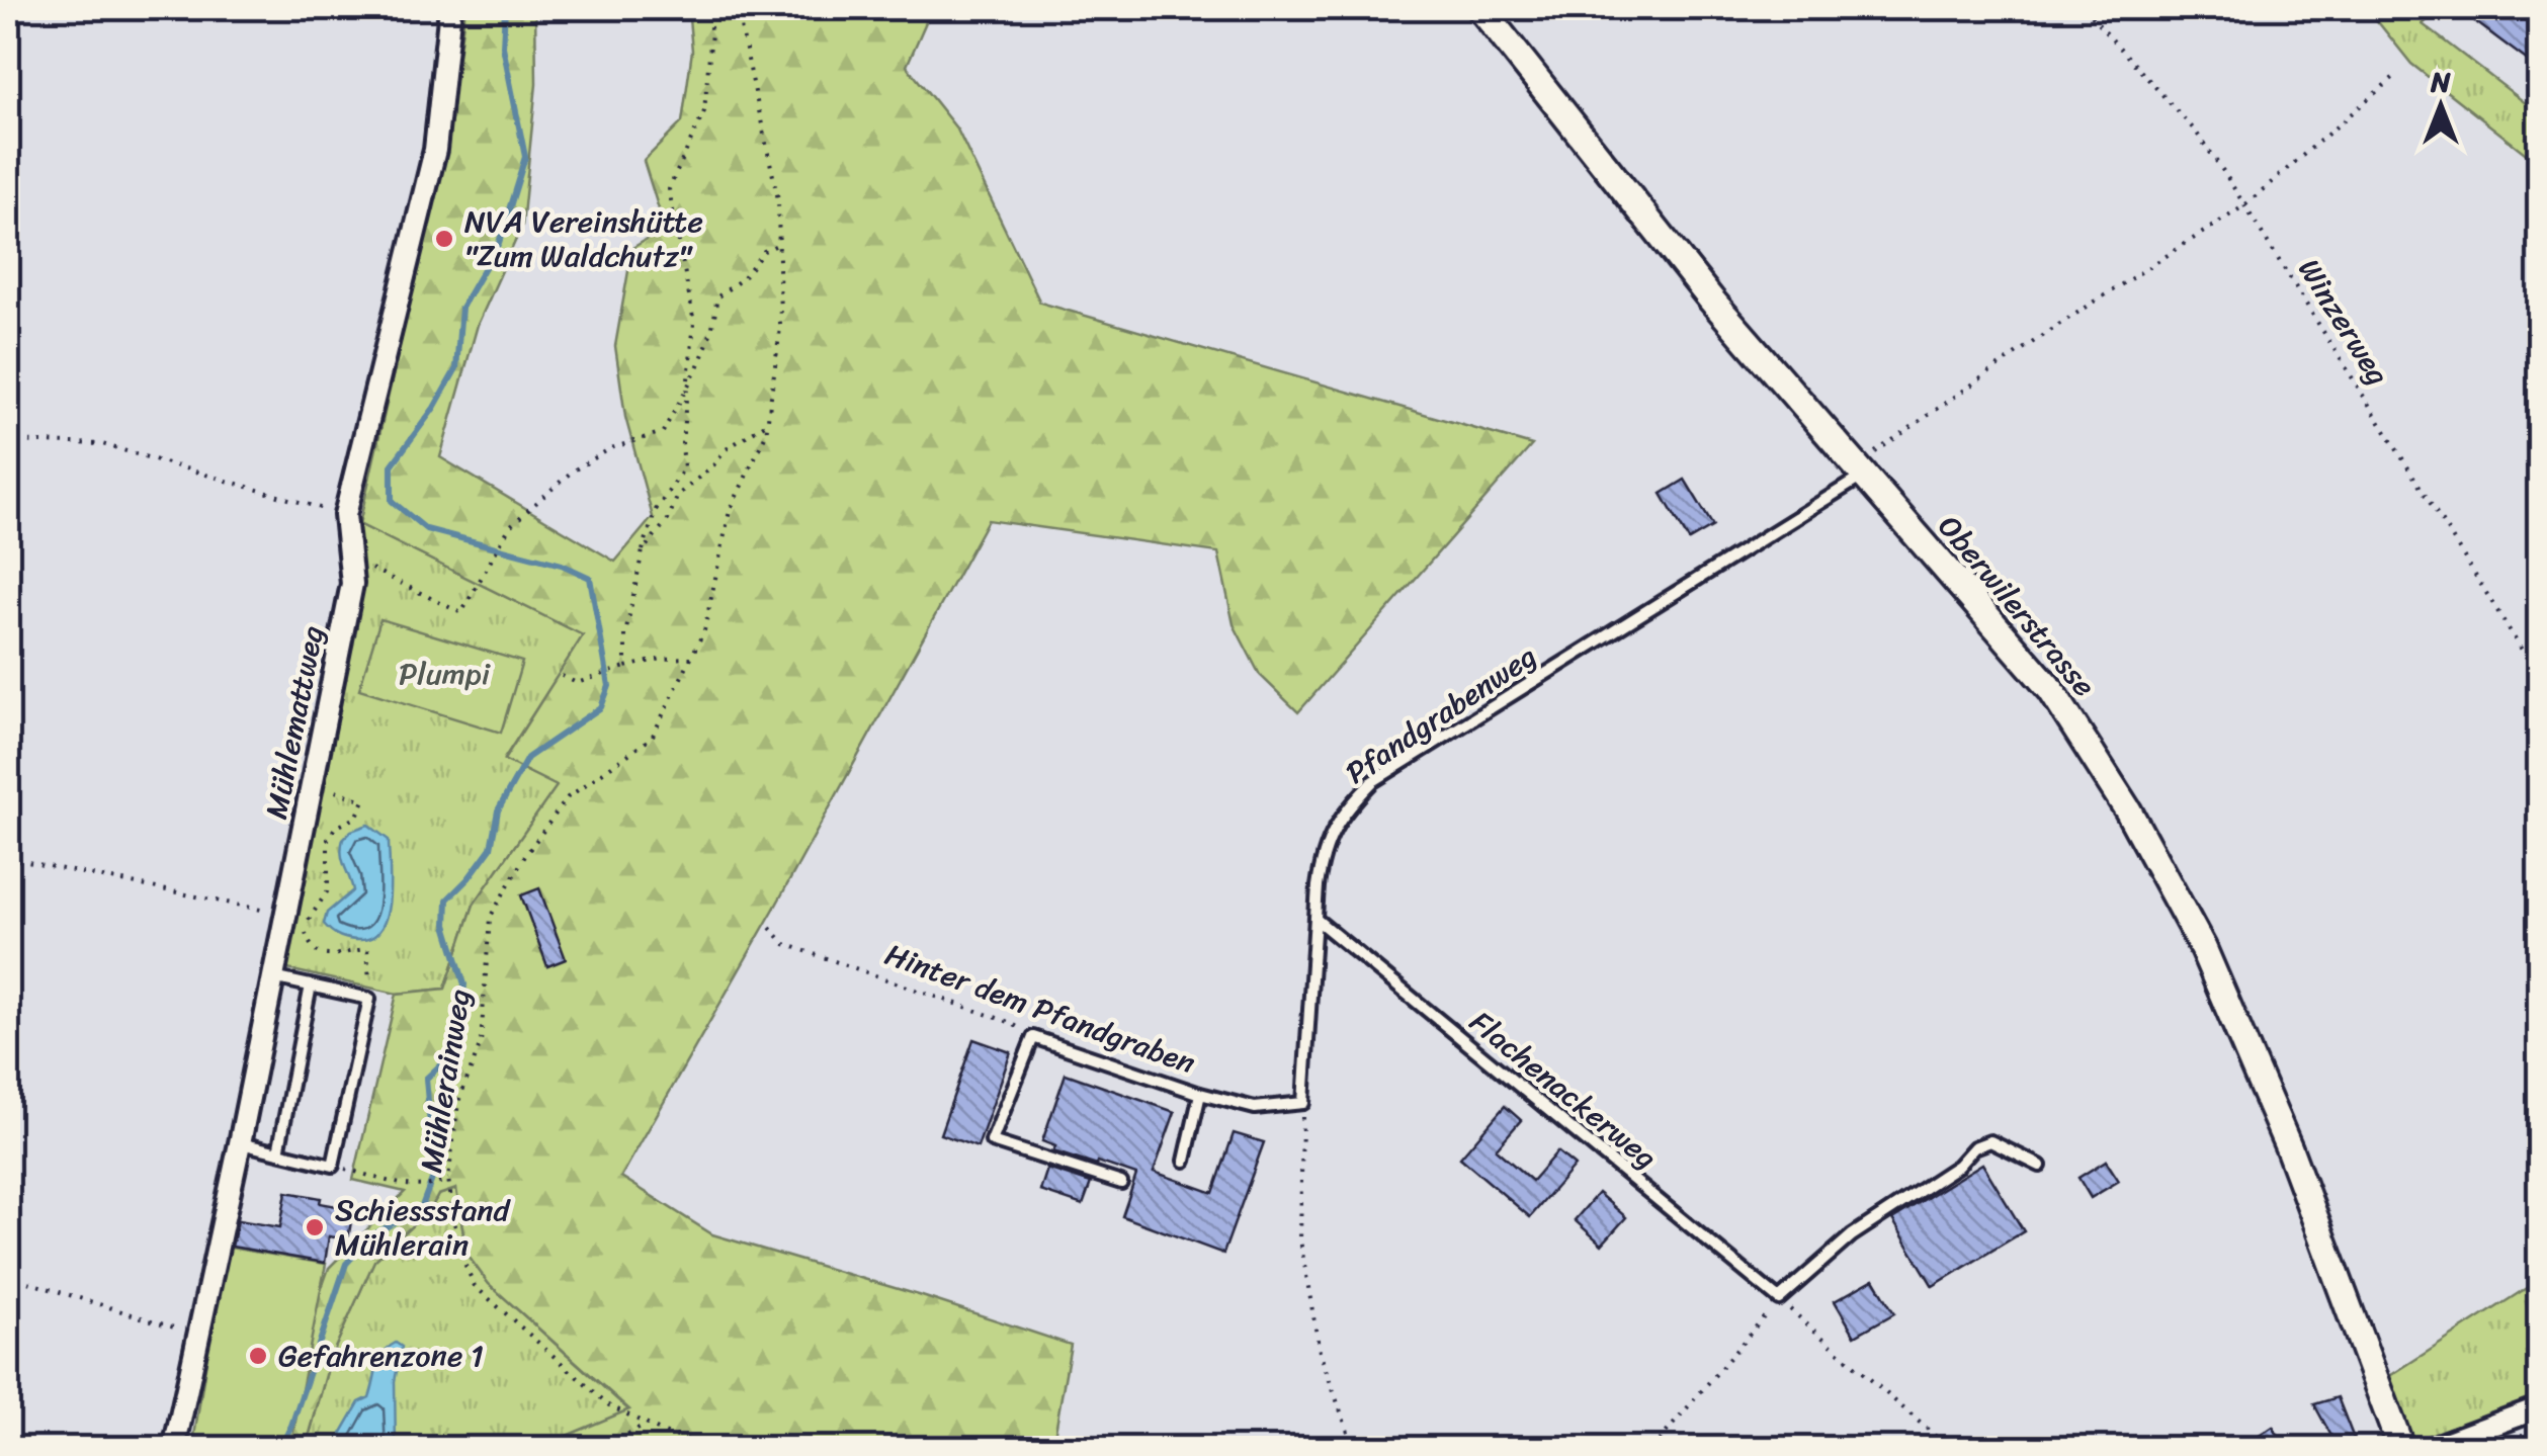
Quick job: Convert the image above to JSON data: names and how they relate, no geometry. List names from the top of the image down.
{
  "streets": {
    "street": ["Oberwilerstrasse", "Mühlemattweg"],
    "lane": ["Pfandgrabenweg", "Hinter dem Pfandgraben", "Flachenackerweg"],
    "path": ["Winzerweg", "Mühlerainweg"]
  },
  "crossings": [
    ["Oberwilerstrasse", "Pfandgrabenweg"],
    ["Pfandgrabenweg", "Hinter dem Pfandgraben"],
    ["Pfandgrabenweg", "Flachenackerweg"]
  ],
  "parks": ["Plumpi"],
  "places": ["NVA Vereinshütte \"Zum Waldchutz\"", "Schiessstand Mühlerain", "Gefahrenzone 1"],
  "north": "top"
}
